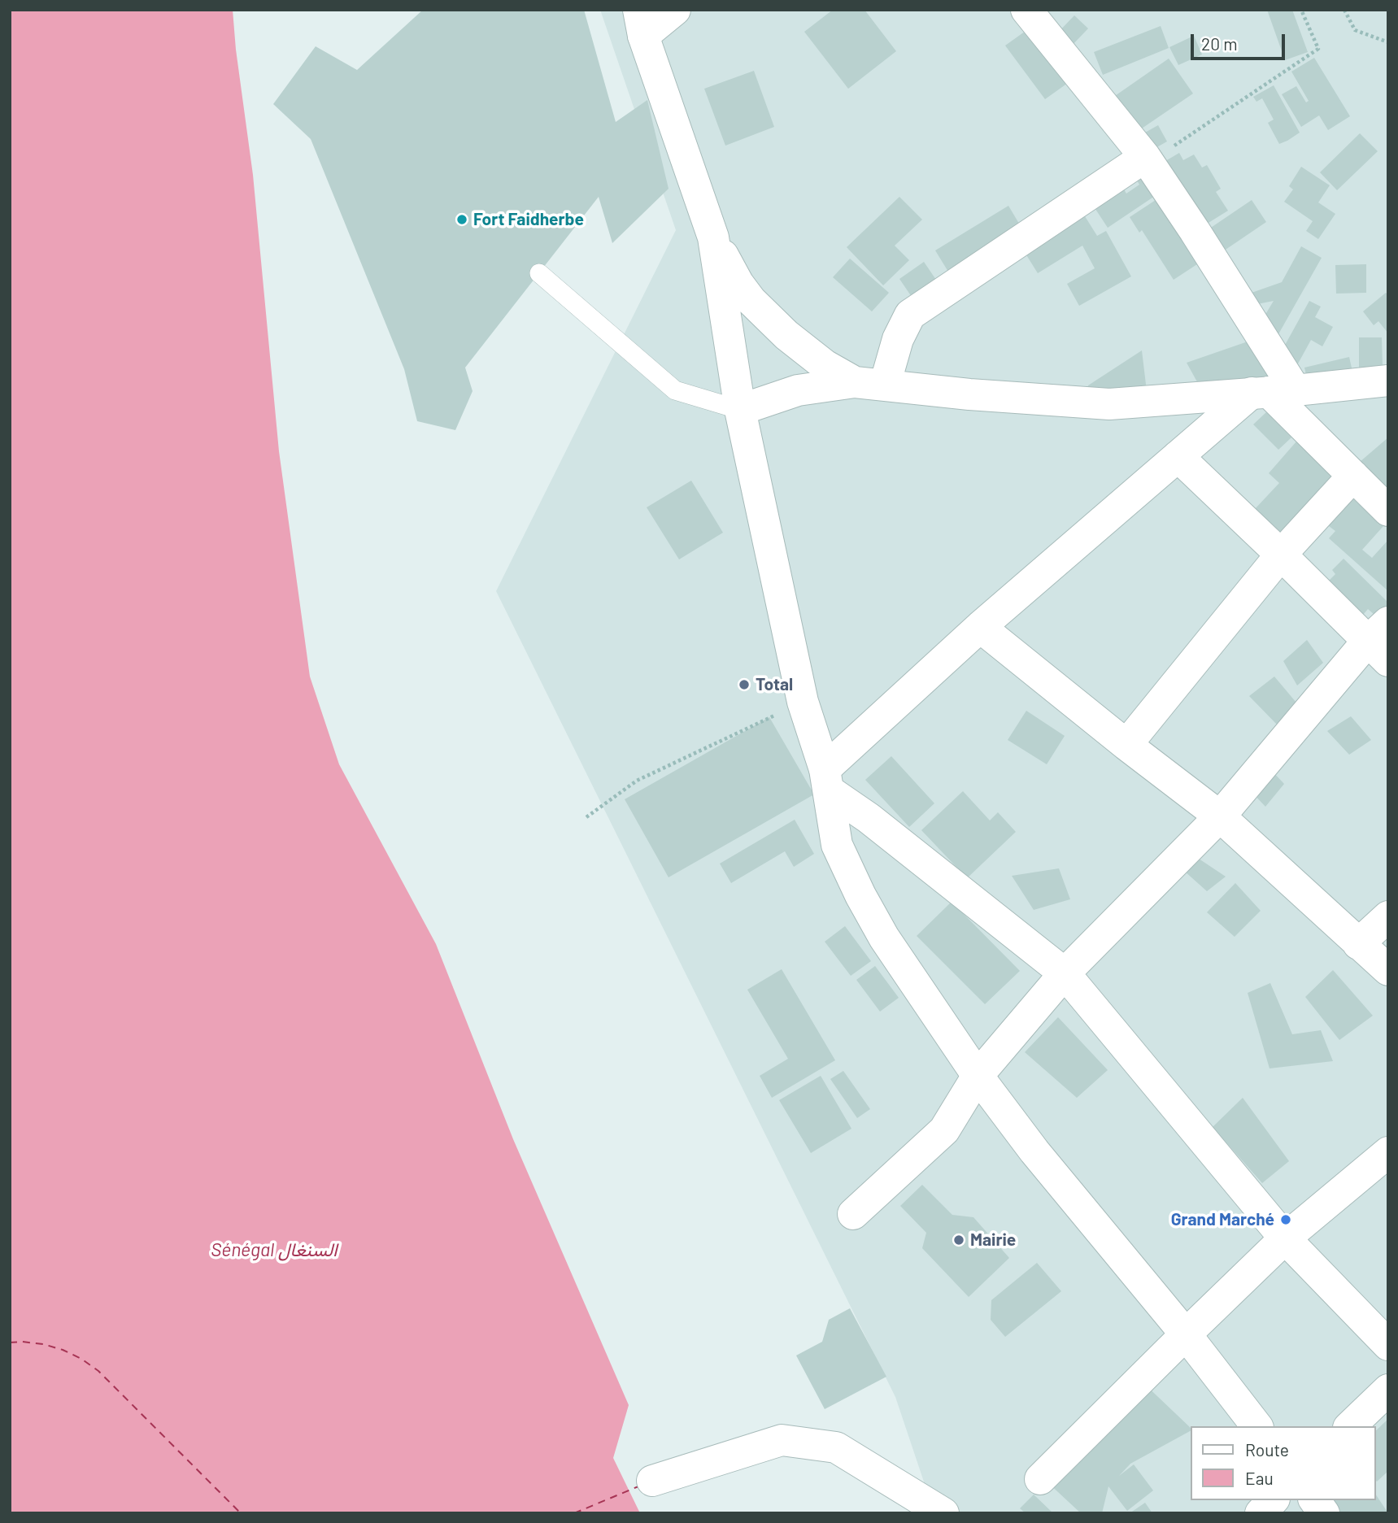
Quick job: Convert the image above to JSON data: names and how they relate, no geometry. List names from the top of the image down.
{
  "water": ["Sénégal السنغال"],
  "places": [
    "Fort Faidherbe",
    "Total",
    "Grand Marché",
    "Mairie"
  ],
  "legend": ["Route", "Eau"],
  "scale_bar": "20 m"
}
